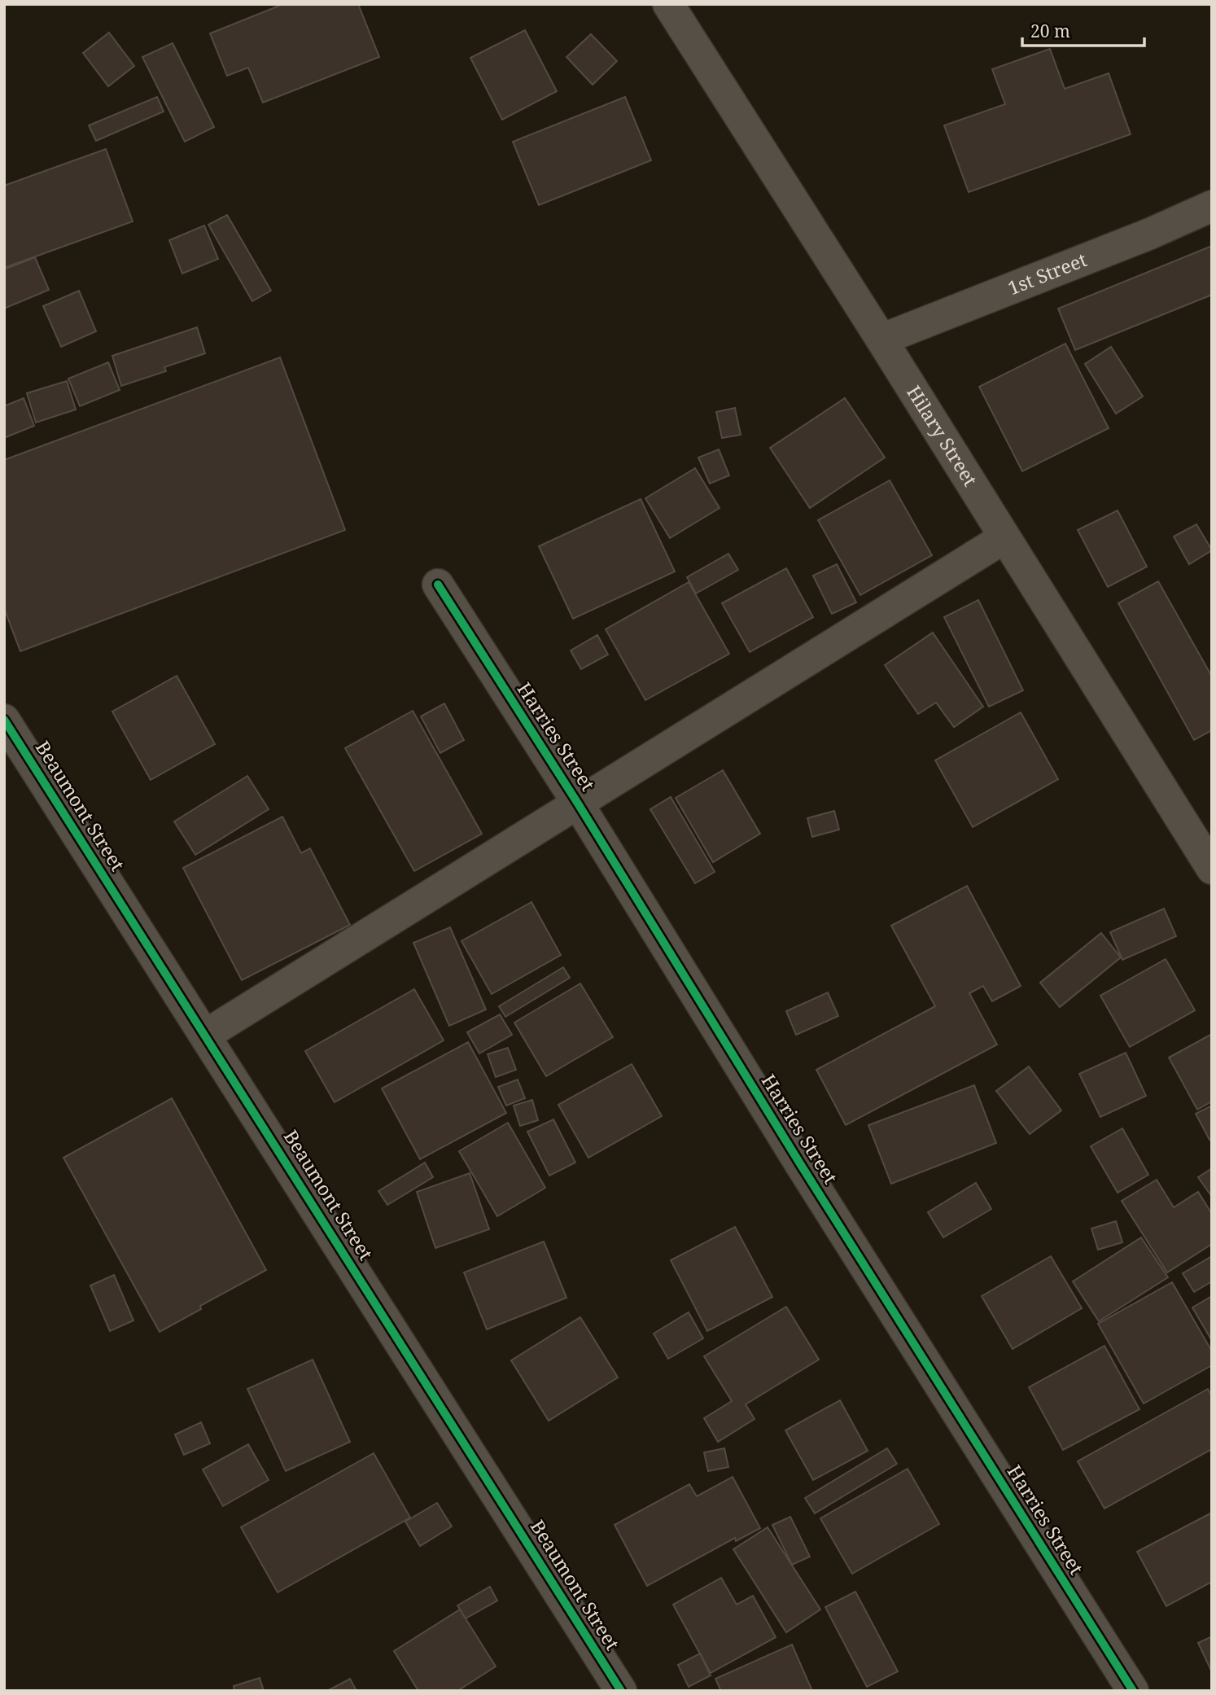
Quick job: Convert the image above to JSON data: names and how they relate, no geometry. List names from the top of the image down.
{
  "streets": {
    "street": [
      "1st Street",
      "Hilary Street",
      "Harries Street",
      "Beaumont Street"
    ]
  },
  "crossings": [
    ["1st Street", "Hilary Street"],
    ["Hilary Street", "Harries Street"],
    ["Harries Street", "Beaumont Street"]
  ],
  "scale_bar": "20 m"
}
